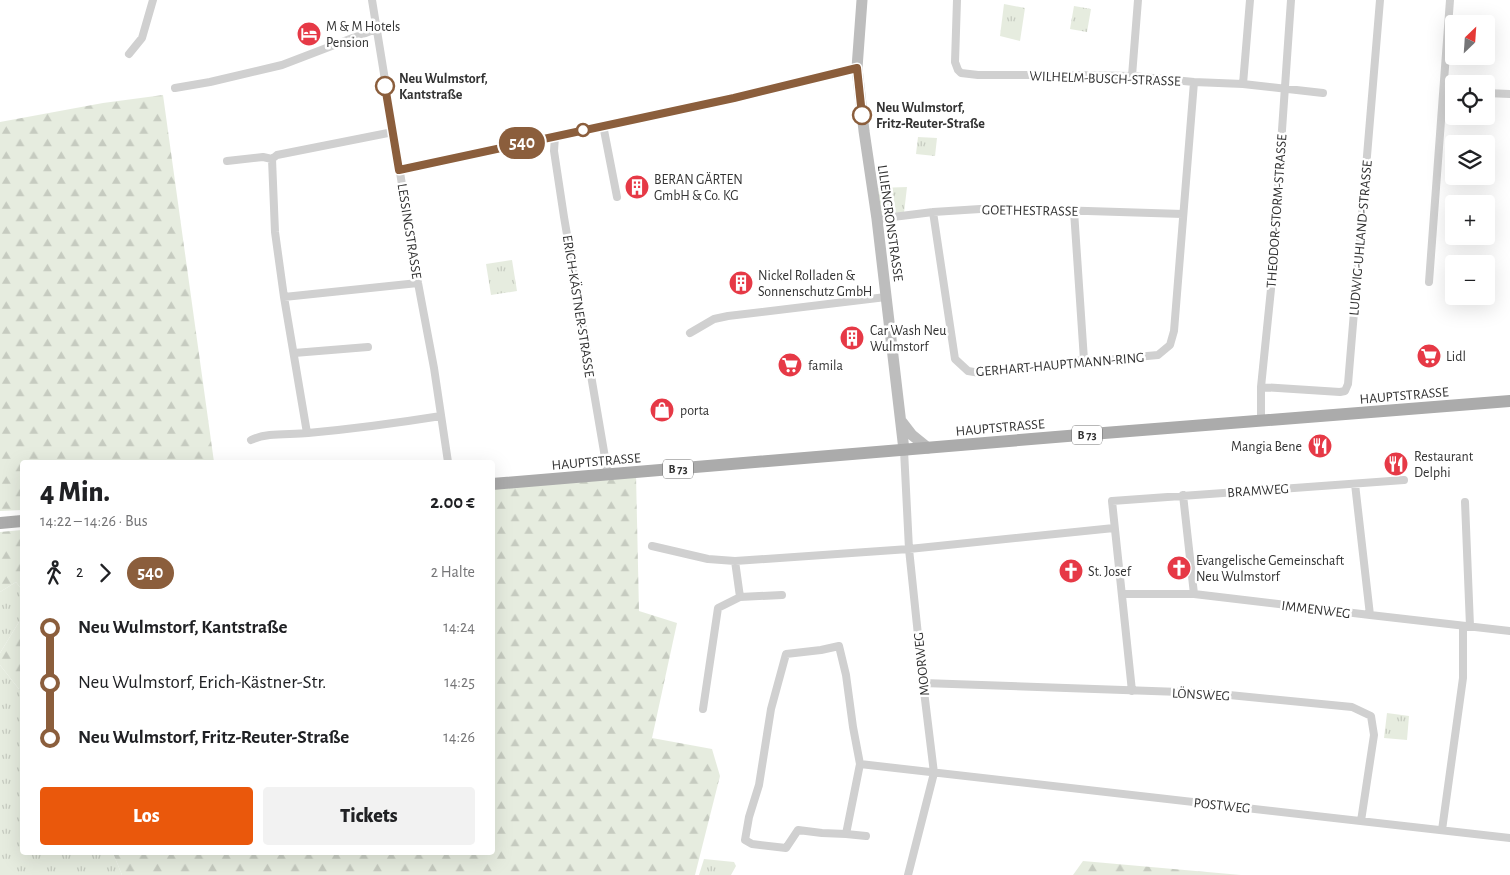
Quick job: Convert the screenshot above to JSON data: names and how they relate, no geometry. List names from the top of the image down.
{
  "streets": {
    "main road": ["HAUPTSTRASSE", "B 73"],
    "street": [
      "WILHELM-BUSCH-STRASSE",
      "GOETHESTRASSE",
      "THEODOR-STORM-STRASSE",
      "LILIENCRONSTRASSE",
      "LESSINGSTRASSE",
      "LUDWIG-UHLAND-STRASSE",
      "ERICH-KÄSTNER-STRASSE",
      "GERHART-HAUPTMANN-RING",
      "BRAMWEG",
      "IMMENWEG",
      "MOORWEG",
      "LÖNSWEG",
      "POSTWEG"
    ]
  },
  "crossings": [
    ["WILHELM-BUSCH-STRASSE", "THEODOR-STORM-STRASSE"],
    ["WILHELM-BUSCH-STRASSE", "GERHART-HAUPTMANN-RING"],
    ["GOETHESTRASSE", "LILIENCRONSTRASSE"],
    ["GOETHESTRASSE", "GERHART-HAUPTMANN-RING"],
    ["THEODOR-STORM-STRASSE", "LUDWIG-UHLAND-STRASSE"],
    ["THEODOR-STORM-STRASSE", "HAUPTSTRASSE"],
    ["LILIENCRONSTRASSE", "HAUPTSTRASSE"],
    ["LILIENCRONSTRASSE", "MOORWEG"],
    ["ERICH-KÄSTNER-STRASSE", "HAUPTSTRASSE"],
    ["HAUPTSTRASSE", "MOORWEG"],
    ["MOORWEG", "LÖNSWEG"],
    ["MOORWEG", "POSTWEG"],
    ["LÖNSWEG", "POSTWEG"]
  ],
  "places": {
    "hotel": ["M & M Hotels Pension"],
    "other": ["Neu Wulmstorf, Kantstraße", "Neu Wulmstorf, Fritz-Reuter-Straße"],
    "building": ["BERAN GÄRTEN GmbH & Co. KG", "Nickel Rolladen & Sonnenschutz GmbH", "Car Wash Neu Wulmstorf"],
    "supermarket": ["Lidl", "famila"],
    "shop": ["porta"],
    "restaurant": ["Mangia Bene", "Restaurant Delphi"],
    "church": ["Evangelische Gemeinschaft Neu Wulmstorf", "St. Josef"]
  },
  "lines": ["bus line 540"],
  "north": "top right",
  "page": {
    "on_map": "540",
    "map_buttons": ["+", "−"],
    "heading": ["4 Min.", "14:22 – 14:26 · Bus", "2.00 €"],
    "legs": ["2", "540", "2 Halte"],
    "list": [
      {
        "name": "Neu Wulmstorf, Kantstraße",
        "value": "14:24"
      },
      {
        "name": "Neu Wulmstorf, Erich-Kästner-Str.",
        "value": "14:25"
      },
      {
        "name": "Neu Wulmstorf, Fritz-Reuter-Straße",
        "value": "14:26"
      }
    ],
    "buttons": ["Los", "Tickets"]
  }
}
